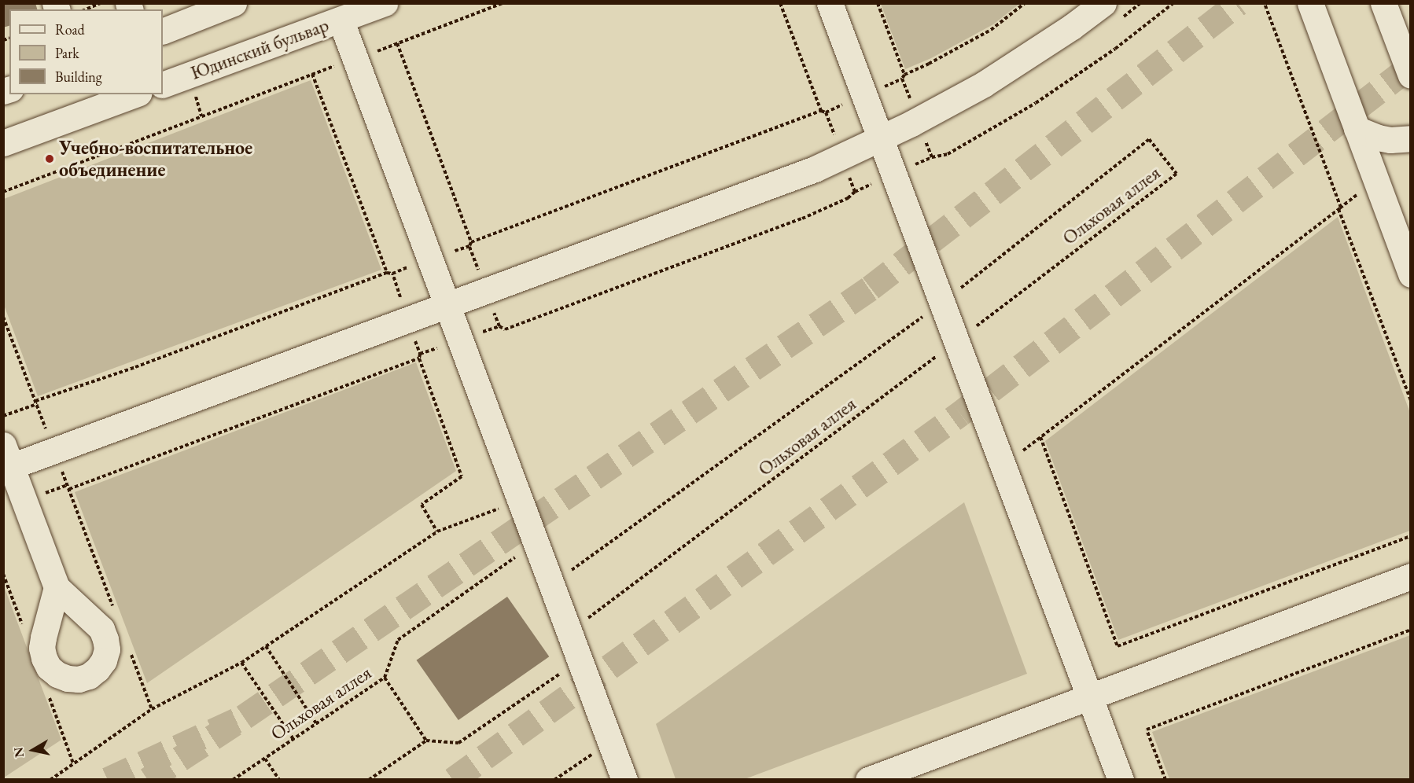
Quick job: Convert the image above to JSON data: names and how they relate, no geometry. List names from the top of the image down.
{
  "streets": {
    "street": ["Юдинский бульвар"],
    "path": ["Ольховая аллея"]
  },
  "places": ["Учебно-воспитательное объединение"],
  "legend": ["Road", "Park", "Building"],
  "north": "left"
}
